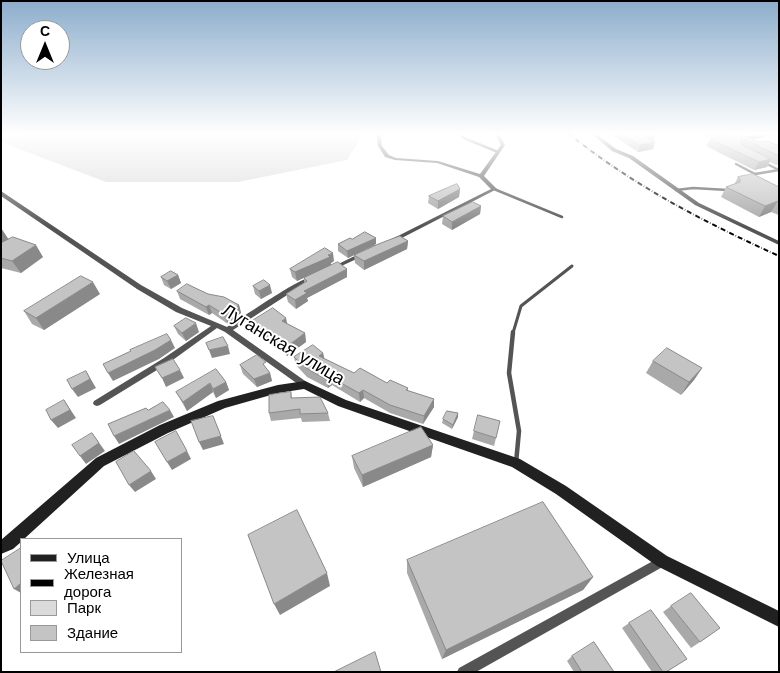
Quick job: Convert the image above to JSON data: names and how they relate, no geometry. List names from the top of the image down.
{
  "streets": {
    "street": ["Луганская улица"]
  },
  "legend": [
    "Улица",
    "Железная дорога",
    "Парк",
    "Здание"
  ],
  "north": "top"
}
